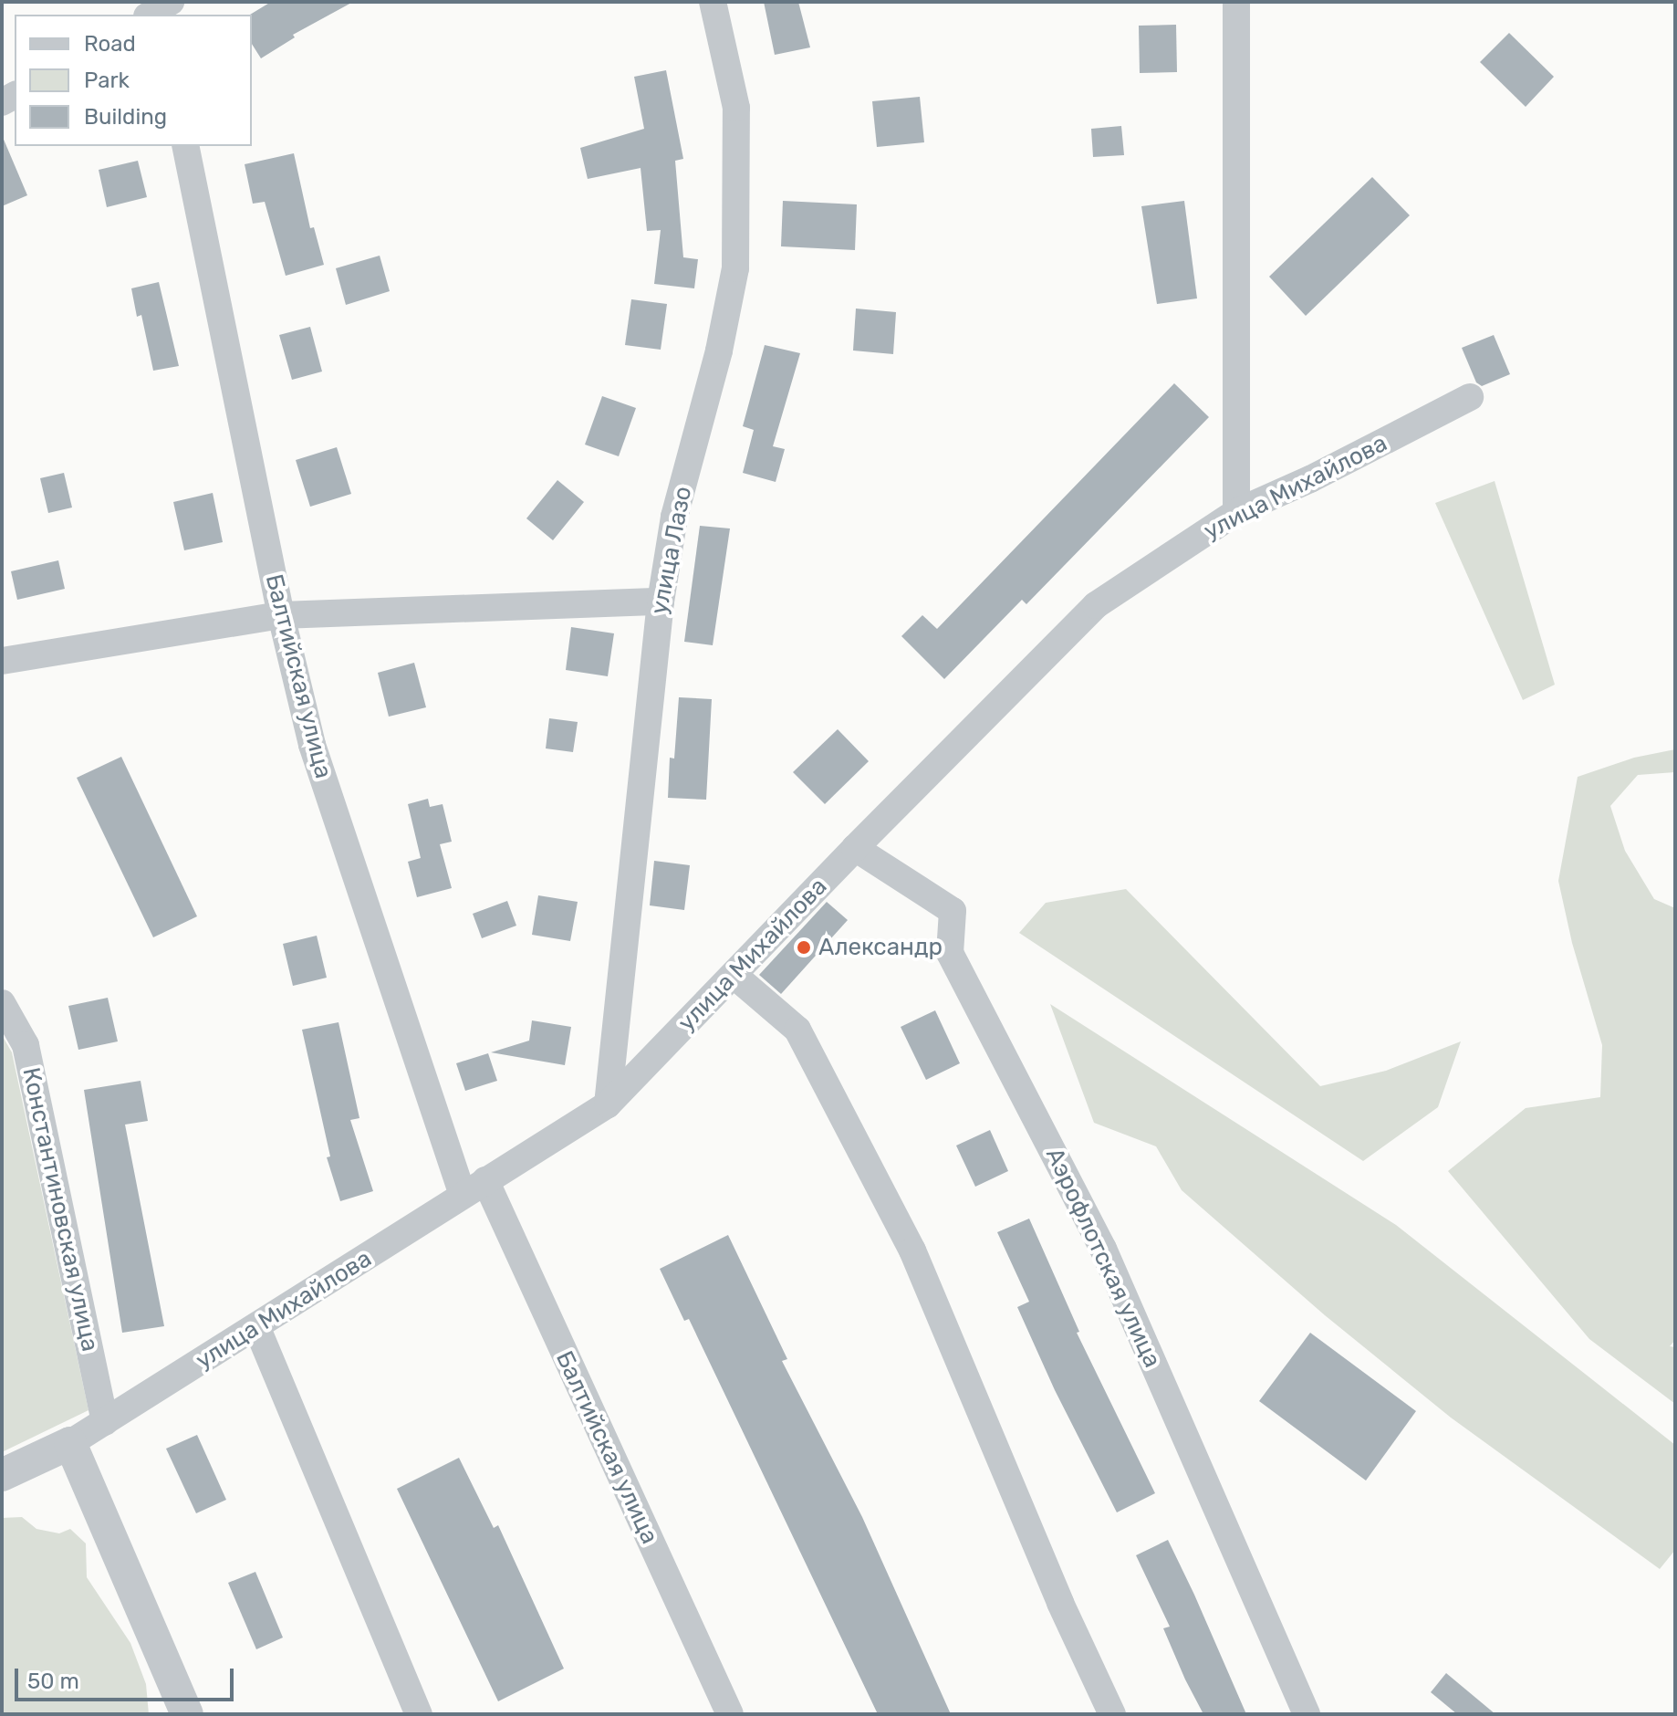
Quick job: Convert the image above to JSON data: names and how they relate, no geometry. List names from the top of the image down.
{
  "streets": {
    "street": [
      "улица Михайлова",
      "улица Лазо",
      "Балтийская улица",
      "Константиновская улица",
      "Аэрофлотская улица"
    ]
  },
  "crossings": [
    ["улица Михайлова", "улица Лазо"],
    ["улица Михайлова", "Балтийская улица"],
    ["улица Михайлова", "Константиновская улица"],
    ["улица Михайлова", "Аэрофлотская улица"]
  ],
  "places": ["Александр"],
  "legend": ["Road", "Park", "Building"],
  "scale_bar": "50 m"
}
